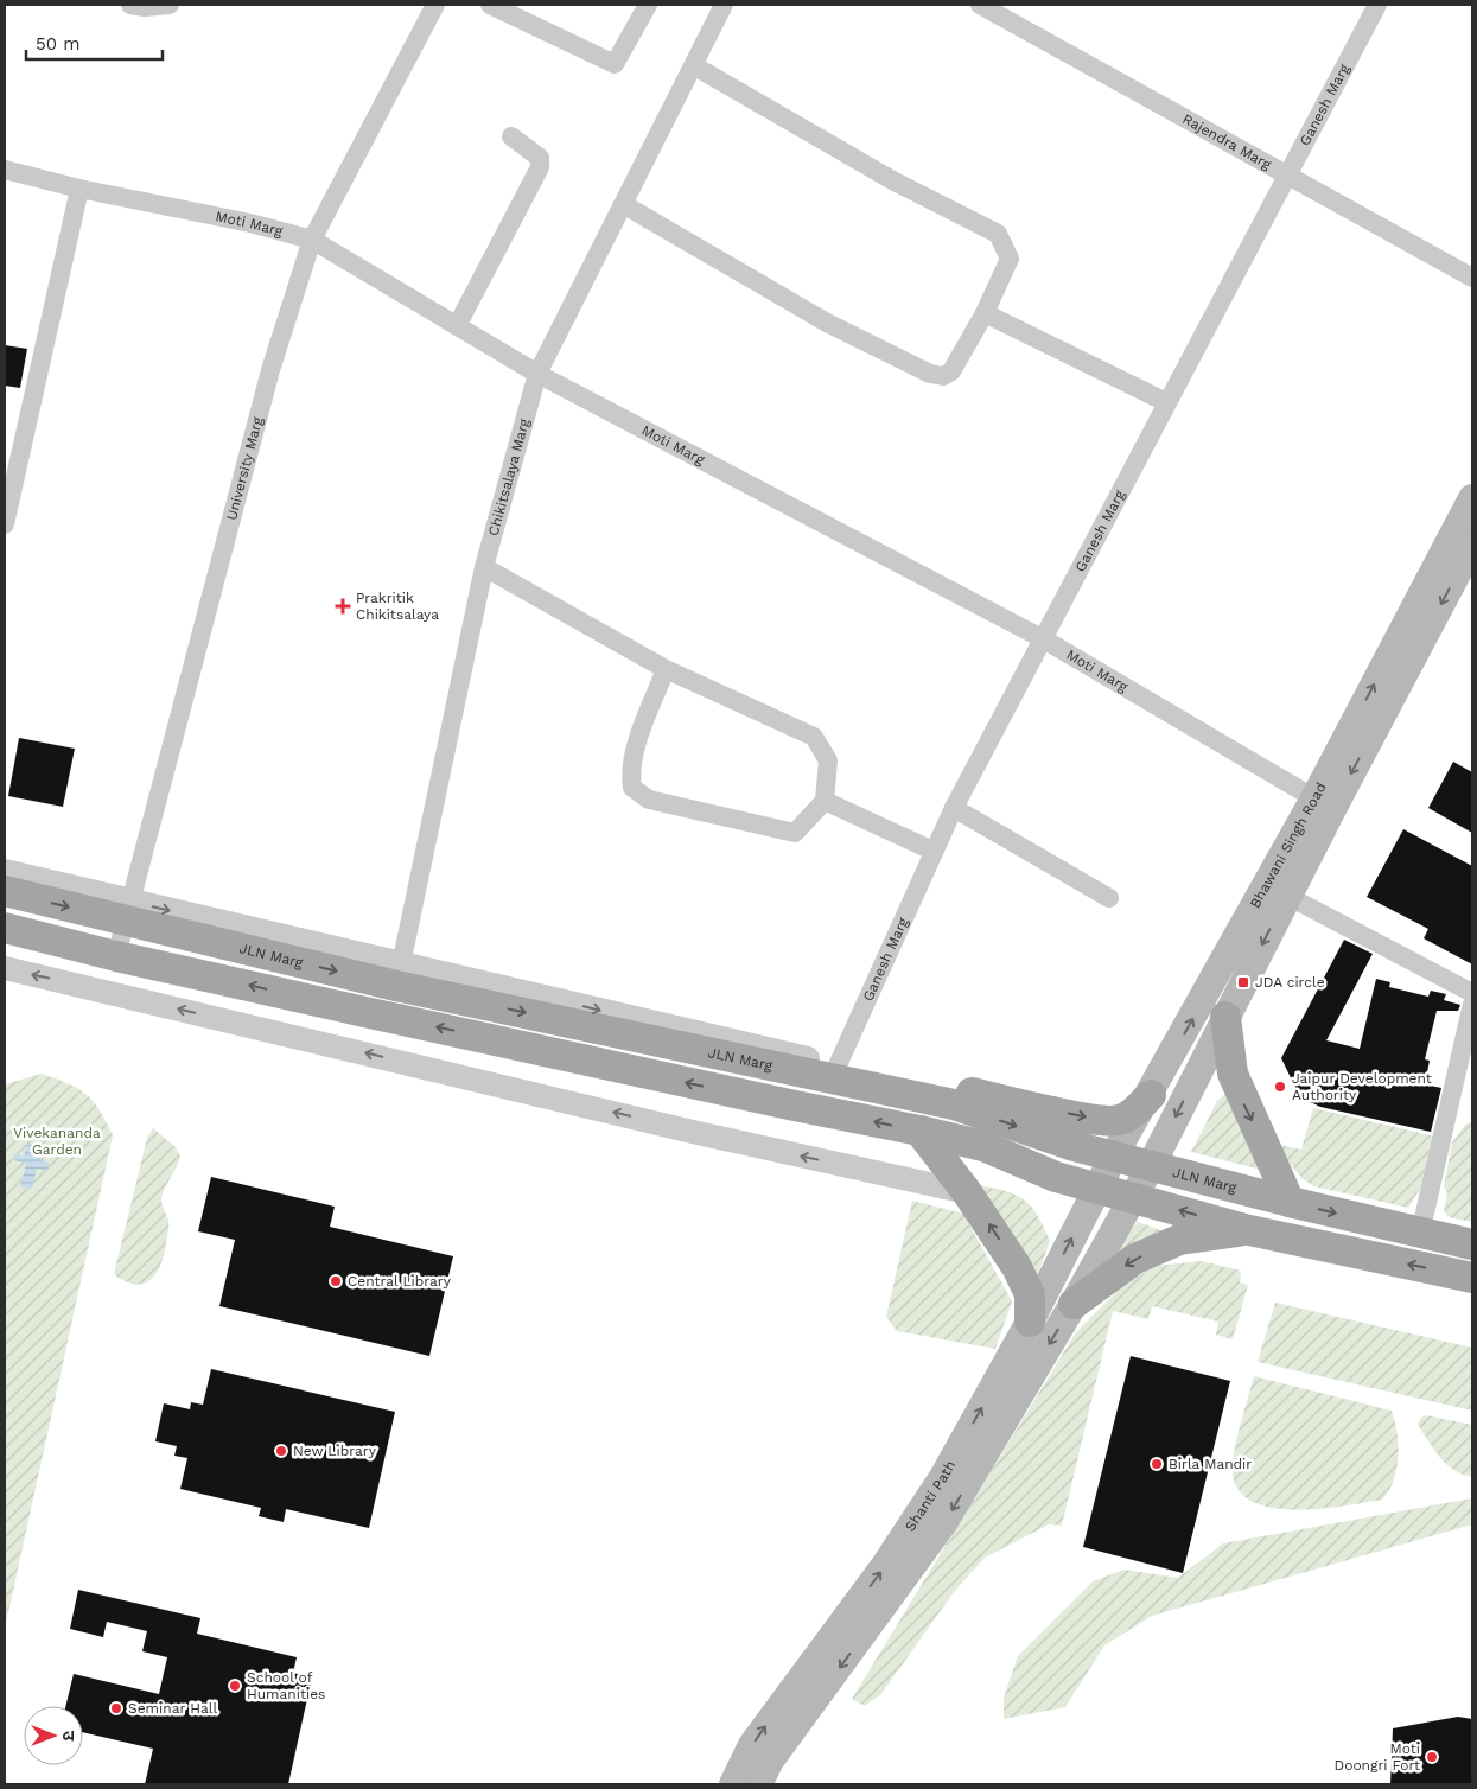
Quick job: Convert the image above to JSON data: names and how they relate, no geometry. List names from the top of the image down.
{
  "streets": {
    "main road": ["Bhawani Singh Road", "JLN Marg", "Shanti Path"],
    "street": [
      "Ganesh Marg",
      "Rajendra Marg",
      "Moti Marg",
      "University Marg",
      "Chikitsalaya Marg"
    ]
  },
  "crossings": [
    ["Ganesh Marg", "Rajendra Marg"],
    ["Ganesh Marg", "Moti Marg"],
    ["Ganesh Marg", "JLN Marg"],
    ["Moti Marg", "University Marg"],
    ["Moti Marg", "Chikitsalaya Marg"],
    ["Moti Marg", "Bhawani Singh Road"],
    ["University Marg", "JLN Marg"],
    ["Chikitsalaya Marg", "JLN Marg"],
    ["Bhawani Singh Road", "JLN Marg"],
    ["Bhawani Singh Road", "Shanti Path"]
  ],
  "one_way": ["Shanti Path"],
  "parks": ["Vivekananda Garden"],
  "places": {
    "health": ["Prakritik Chikitsalaya"],
    "transit": ["JDA circle"],
    "other": [
      "Jaipur Development Authority",
      "Central Library",
      "New Library",
      "Birla Mandir",
      "School of Humanities",
      "Seminar Hall",
      "Moti Doongri Fort"
    ]
  },
  "scale_bar": "50 m",
  "north": "right"
}
